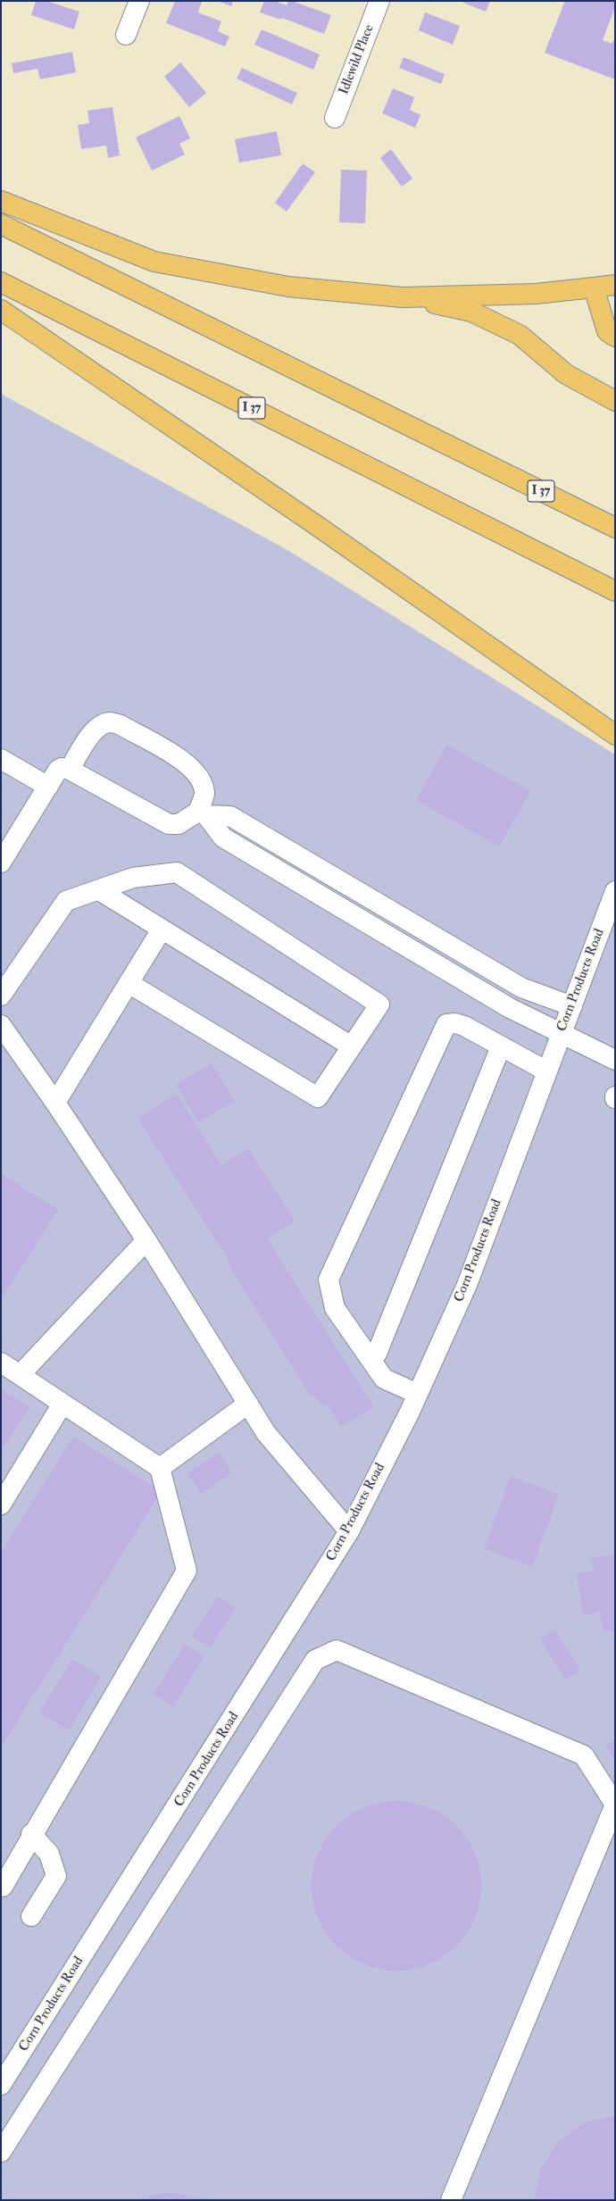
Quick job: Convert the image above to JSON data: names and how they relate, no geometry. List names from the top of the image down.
{
  "streets": {
    "main road": ["I 37"],
    "street": ["Idlewild Place", "Corn Products Road"]
  }
}
